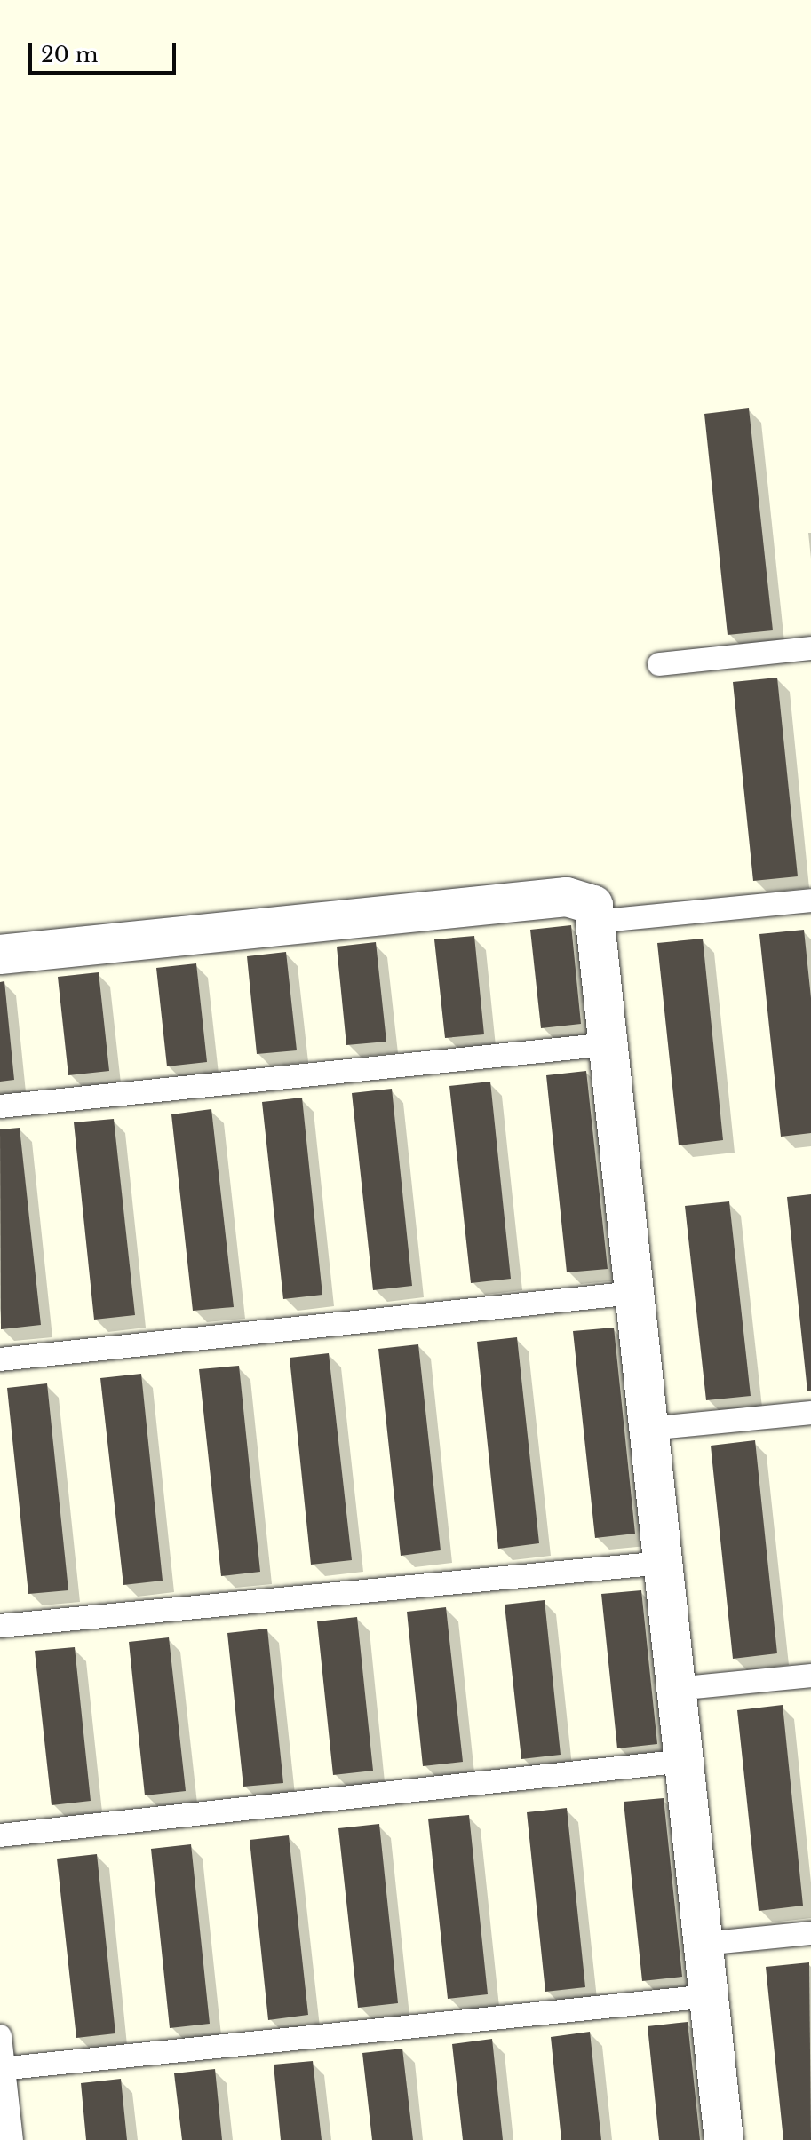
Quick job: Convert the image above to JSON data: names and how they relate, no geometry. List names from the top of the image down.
{
  "scale_bar": "20 m"
}
